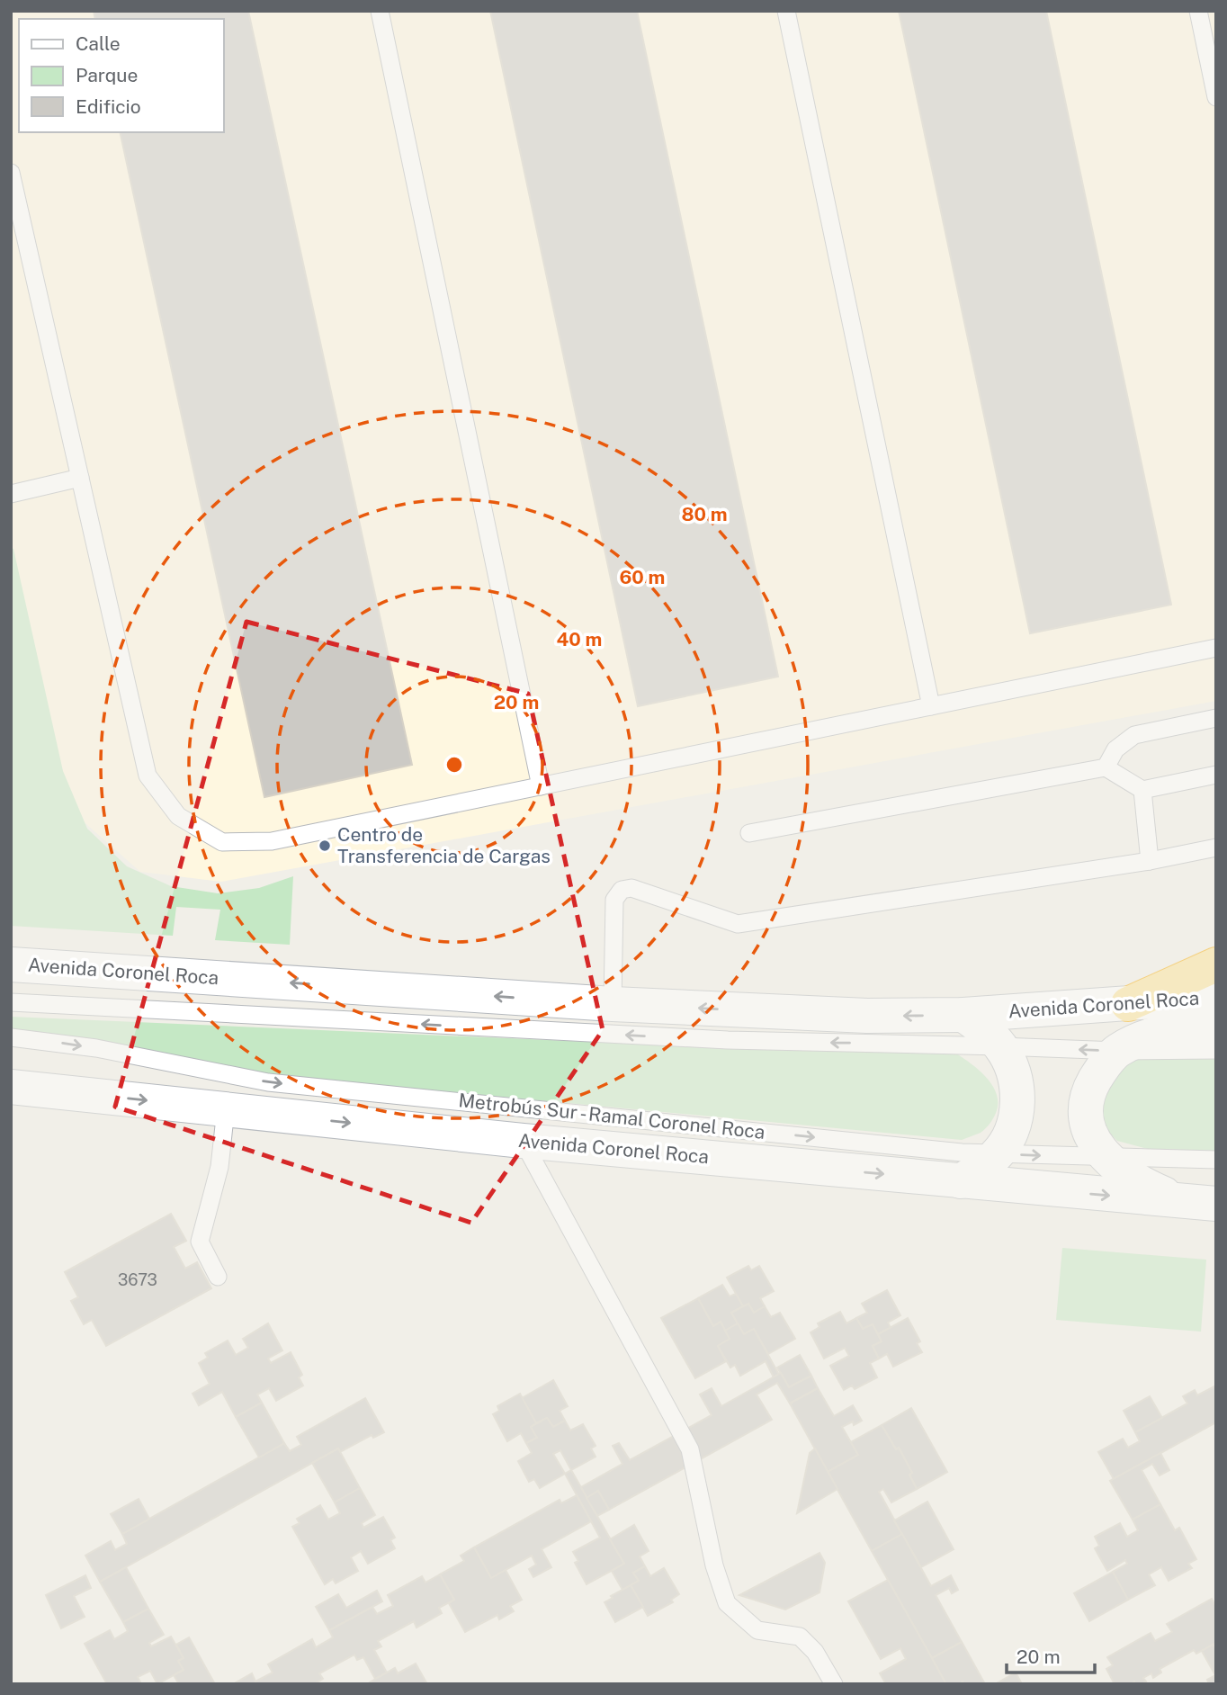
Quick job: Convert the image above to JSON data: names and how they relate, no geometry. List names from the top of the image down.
{
  "streets": {
    "main road": ["Avenida Coronel Roca"],
    "lane": ["Metrobús Sur - Ramal Coronel Roca"]
  },
  "places": ["Centro de Transferencia de Cargas"],
  "house_numbers": ["3673"],
  "legend": ["Calle", "Parque", "Edificio"],
  "scale_bar": "20 m",
  "rings": [
    "80 m",
    "60 m",
    "40 m",
    "20 m"
  ]
}
